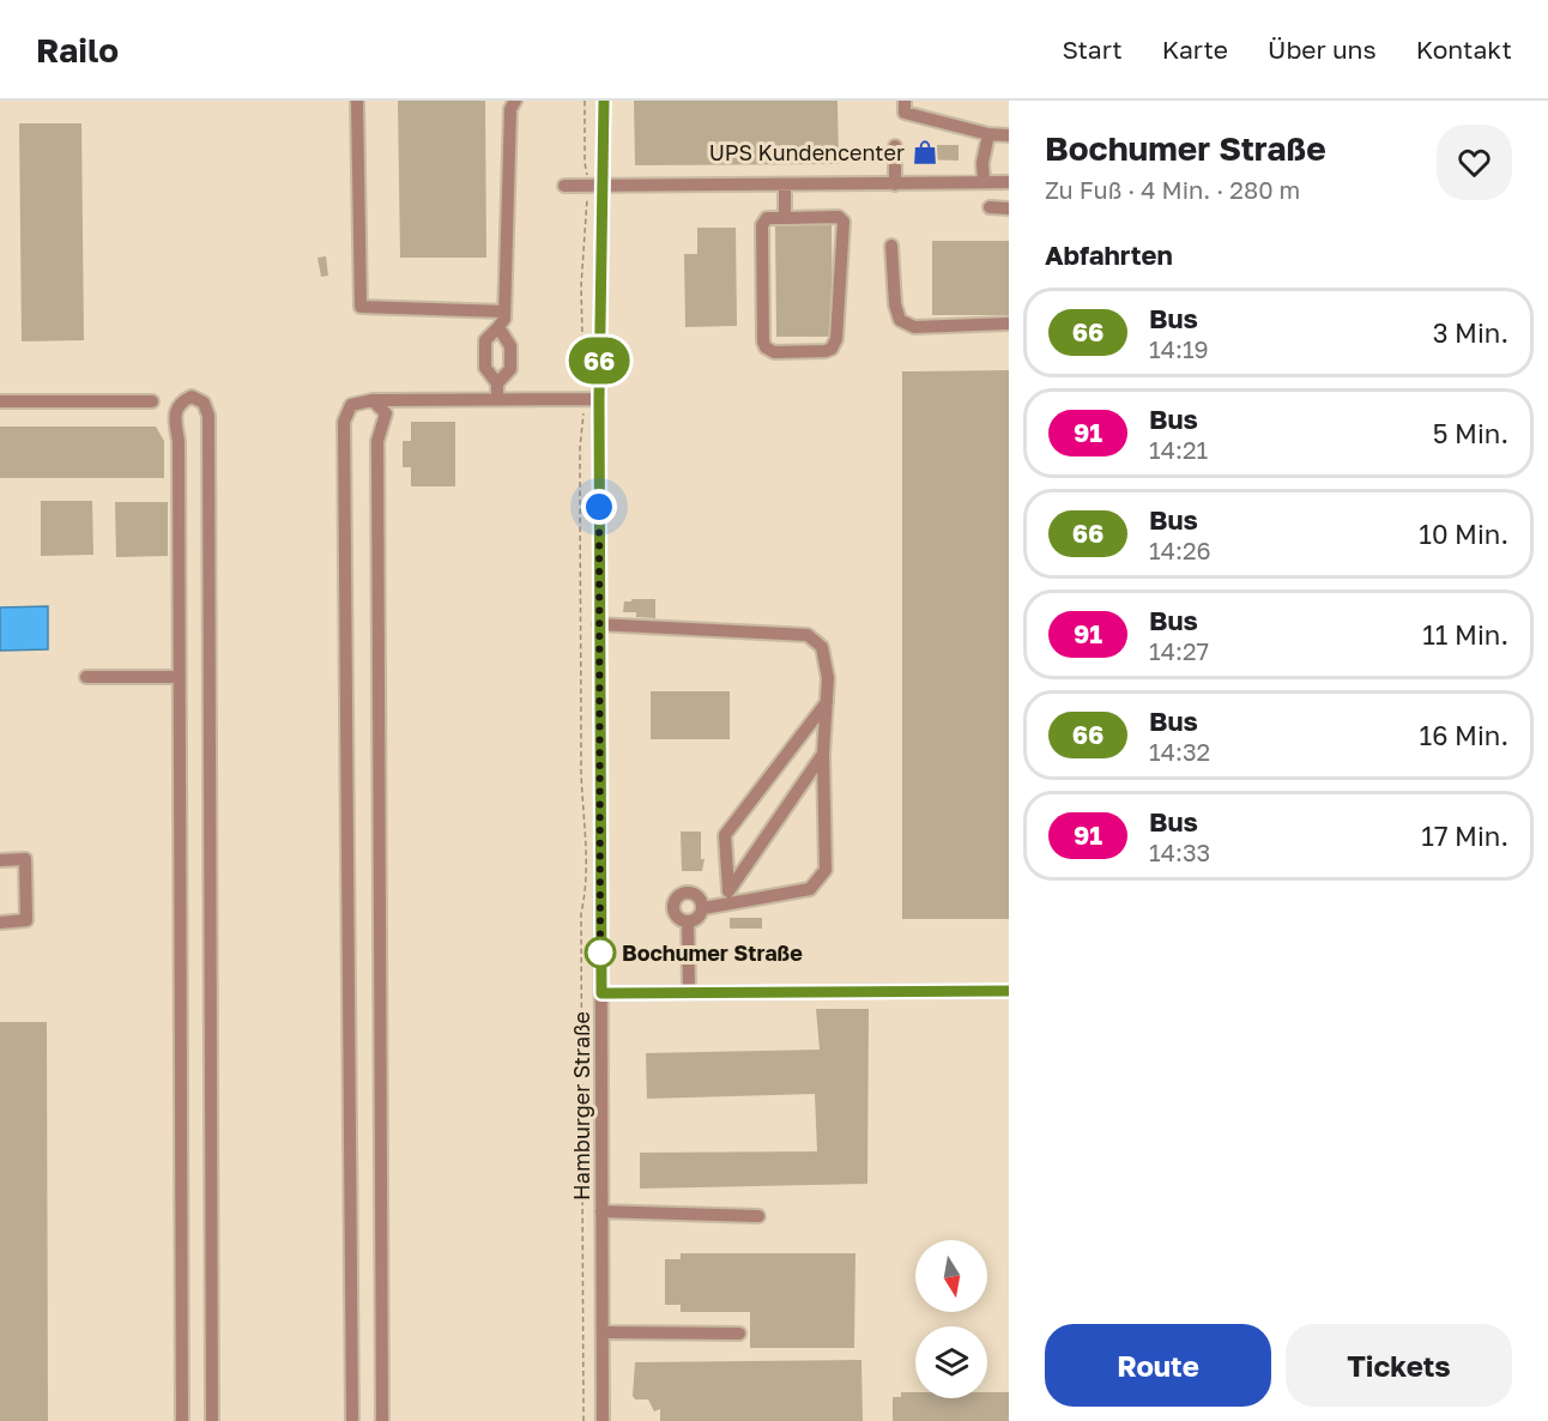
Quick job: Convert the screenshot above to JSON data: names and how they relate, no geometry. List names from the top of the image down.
{
  "streets": {
    "street": ["Hamburger Straße"]
  },
  "places": {
    "shop": ["UPS Kundencenter"],
    "other": ["Bochumer Straße"]
  },
  "lines": ["bus line 66"],
  "north": "bottom",
  "page": {
    "header": "Railo",
    "nav": [
      "Start",
      "Karte",
      "Über uns",
      "Kontakt"
    ],
    "on_map": "66",
    "heading": [
      ["Bochumer Straße", "Zu Fuß · 4 Min. · 280 m"],
      "Abfahrten"
    ],
    "list": [
      {
        "mark": "66",
        "name": "Bus",
        "note": "14:19",
        "value": "3 Min."
      },
      {
        "mark": "91",
        "name": "Bus",
        "note": "14:21",
        "value": "5 Min."
      },
      {
        "mark": "66",
        "name": "Bus",
        "note": "14:26",
        "value": "10 Min."
      },
      {
        "mark": "91",
        "name": "Bus",
        "note": "14:27",
        "value": "11 Min."
      },
      {
        "mark": "66",
        "name": "Bus",
        "note": "14:32",
        "value": "16 Min."
      },
      {
        "mark": "91",
        "name": "Bus",
        "note": "14:33",
        "value": "17 Min."
      }
    ],
    "buttons": ["Route", "Tickets"]
  }
}
